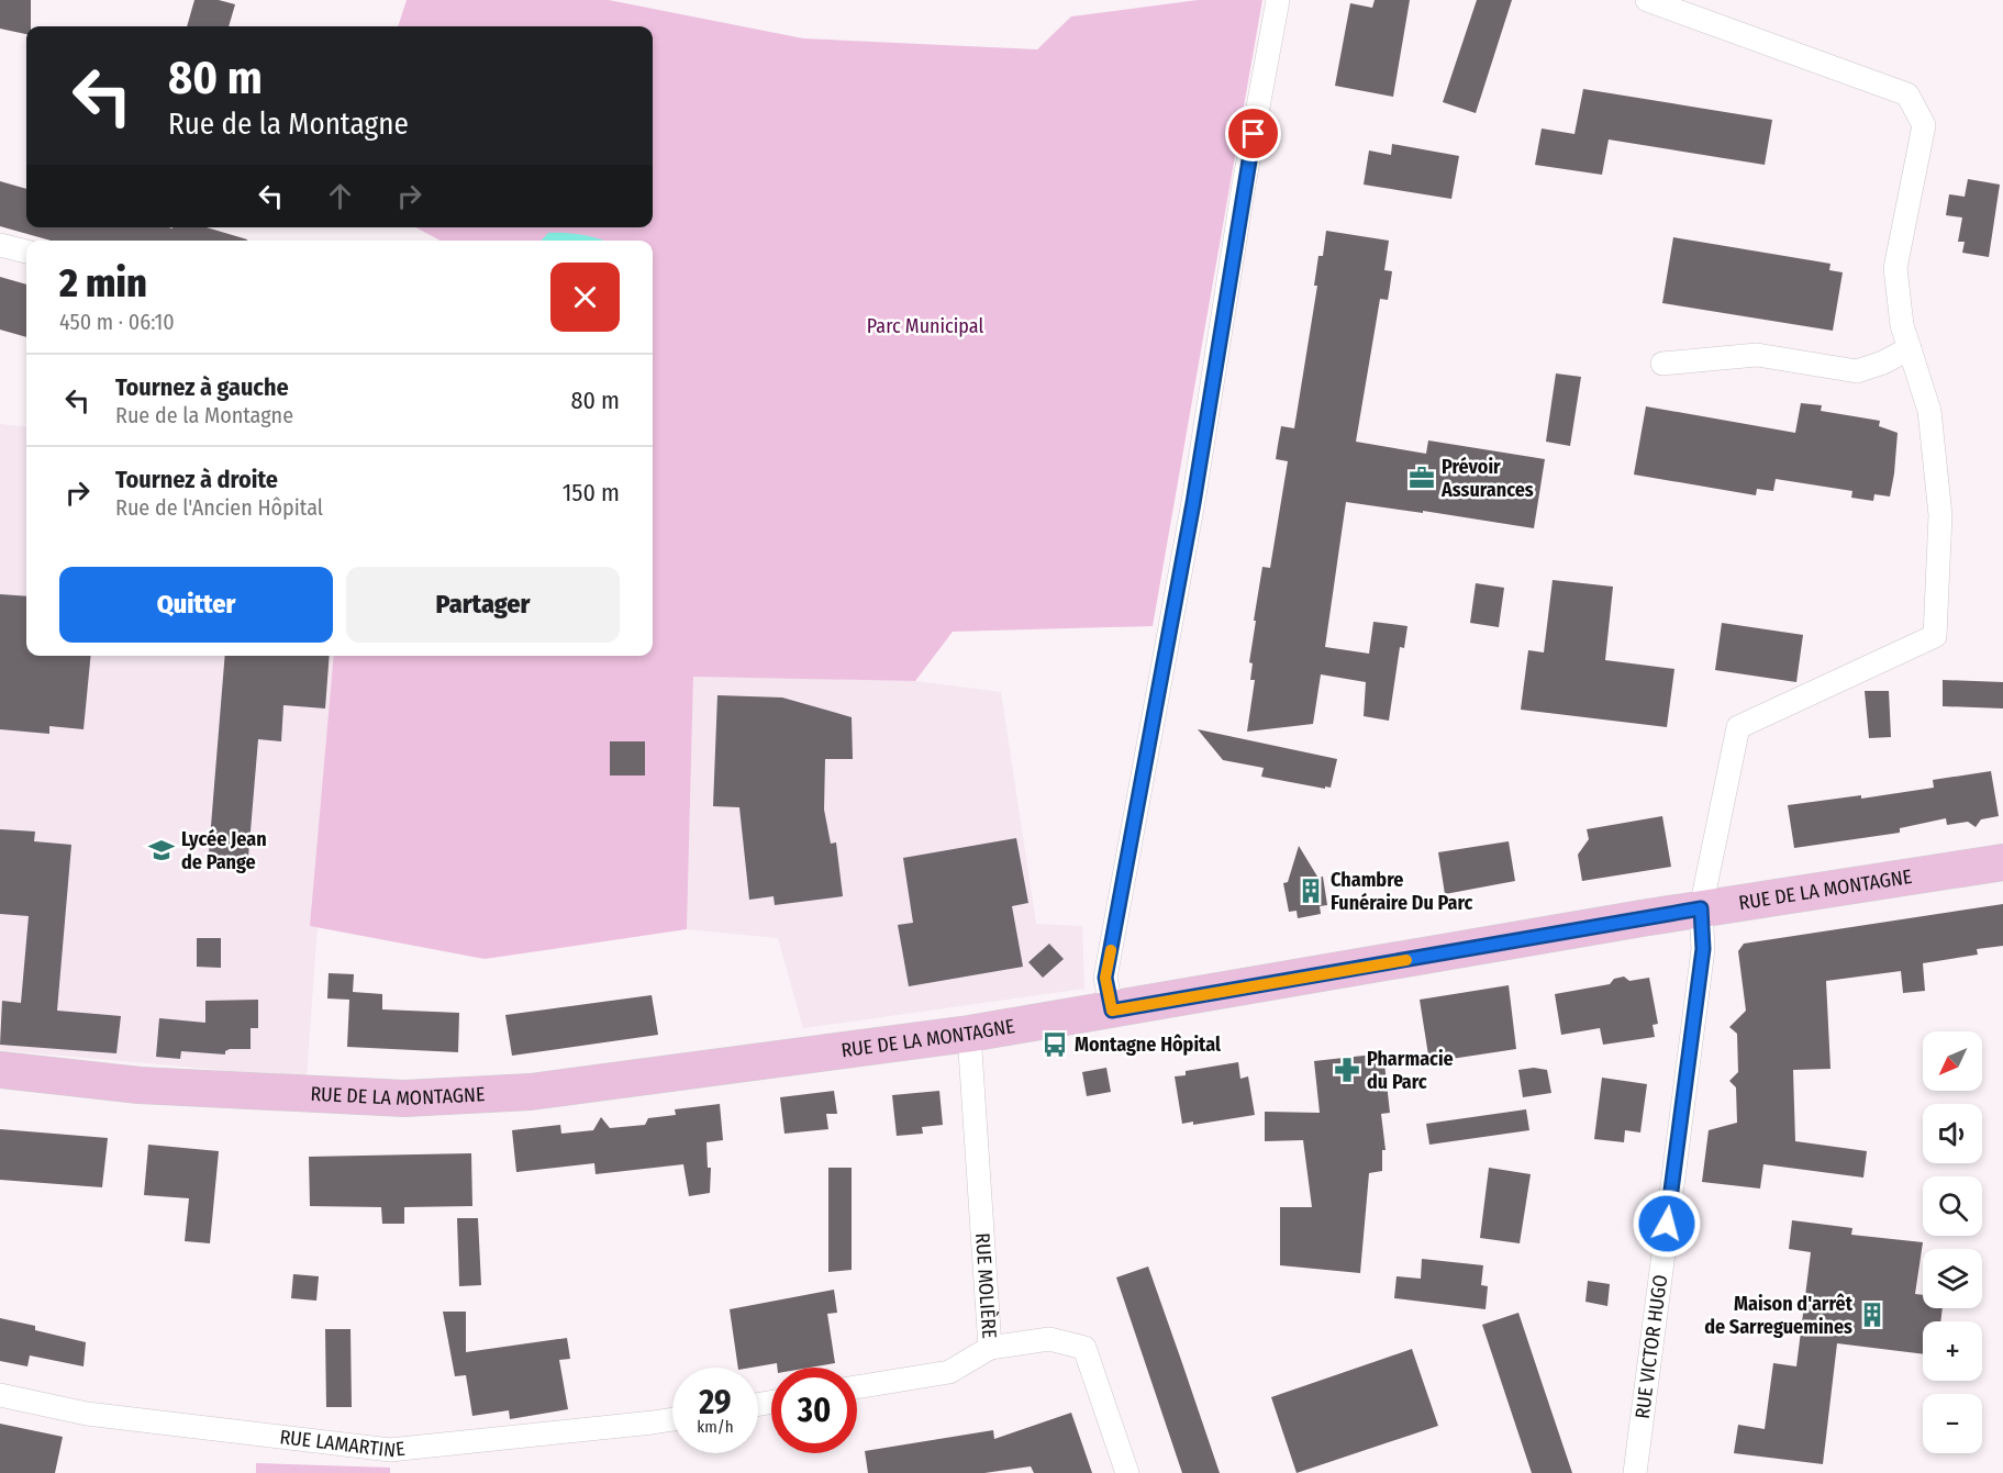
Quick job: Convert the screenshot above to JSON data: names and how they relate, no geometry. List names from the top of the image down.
{
  "streets": {
    "main road": ["RUE DE LA MONTAGNE"],
    "street": ["RUE MOLIÈRE", "RUE VICTOR HUGO", "RUE LAMARTINE"]
  },
  "crossings": [
    ["RUE DE LA MONTAGNE", "RUE MOLIÈRE"],
    ["RUE DE LA MONTAGNE", "RUE VICTOR HUGO"]
  ],
  "parks": ["Parc Municipal"],
  "places": {
    "office": ["Prévoir Assurances"],
    "school or university": ["Lycée Jean de Pange"],
    "building": ["Chambre Funéraire Du Parc", "Maison d'arrêt de Sarreguemines"],
    "bus stop": ["Montagne Hôpital"],
    "pharmacy": ["Pharmacie du Parc"]
  },
  "north": "bottom left",
  "page": {
    "turn": ["80 m", "Rue de la Montagne"],
    "heading": ["2 min", "450 m · 06:10"],
    "list": [
      {
        "name": "Tournez à gauche",
        "note": "Rue de la Montagne",
        "value": "80 m"
      },
      {
        "name": "Tournez à droite",
        "note": "Rue de l'Ancien Hôpital",
        "value": "150 m"
      }
    ],
    "buttons": ["Quitter", "Partager"],
    "map_buttons": ["+", "−"],
    "speed": "29 km/h",
    "limit": "30"
  }
}
